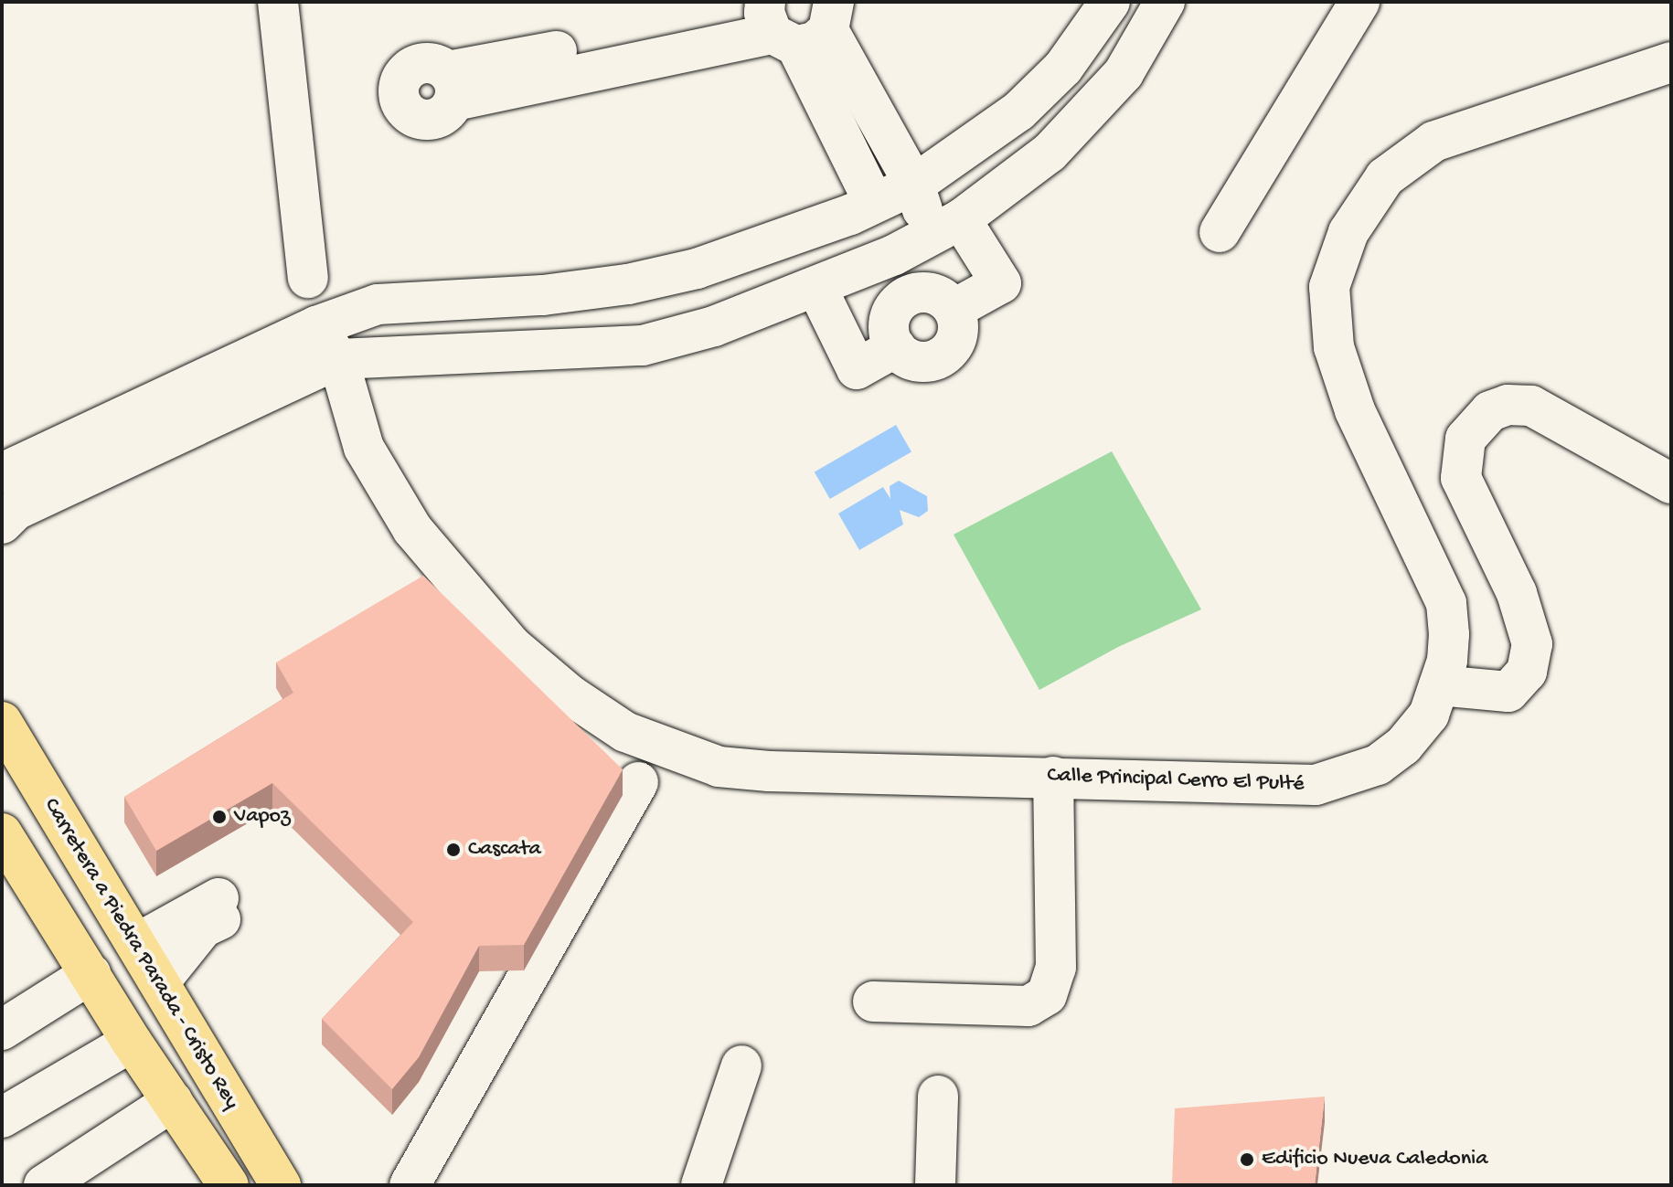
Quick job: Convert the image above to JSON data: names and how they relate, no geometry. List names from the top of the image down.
{
  "streets": {
    "main road": ["Carretera a Piedra Parada - Cristo Rey"],
    "street": ["Calle Principal Cerro El Pulté"]
  },
  "places": ["Vapoz", "Cascata", "Edificio Nueva Caledonia"]
}
